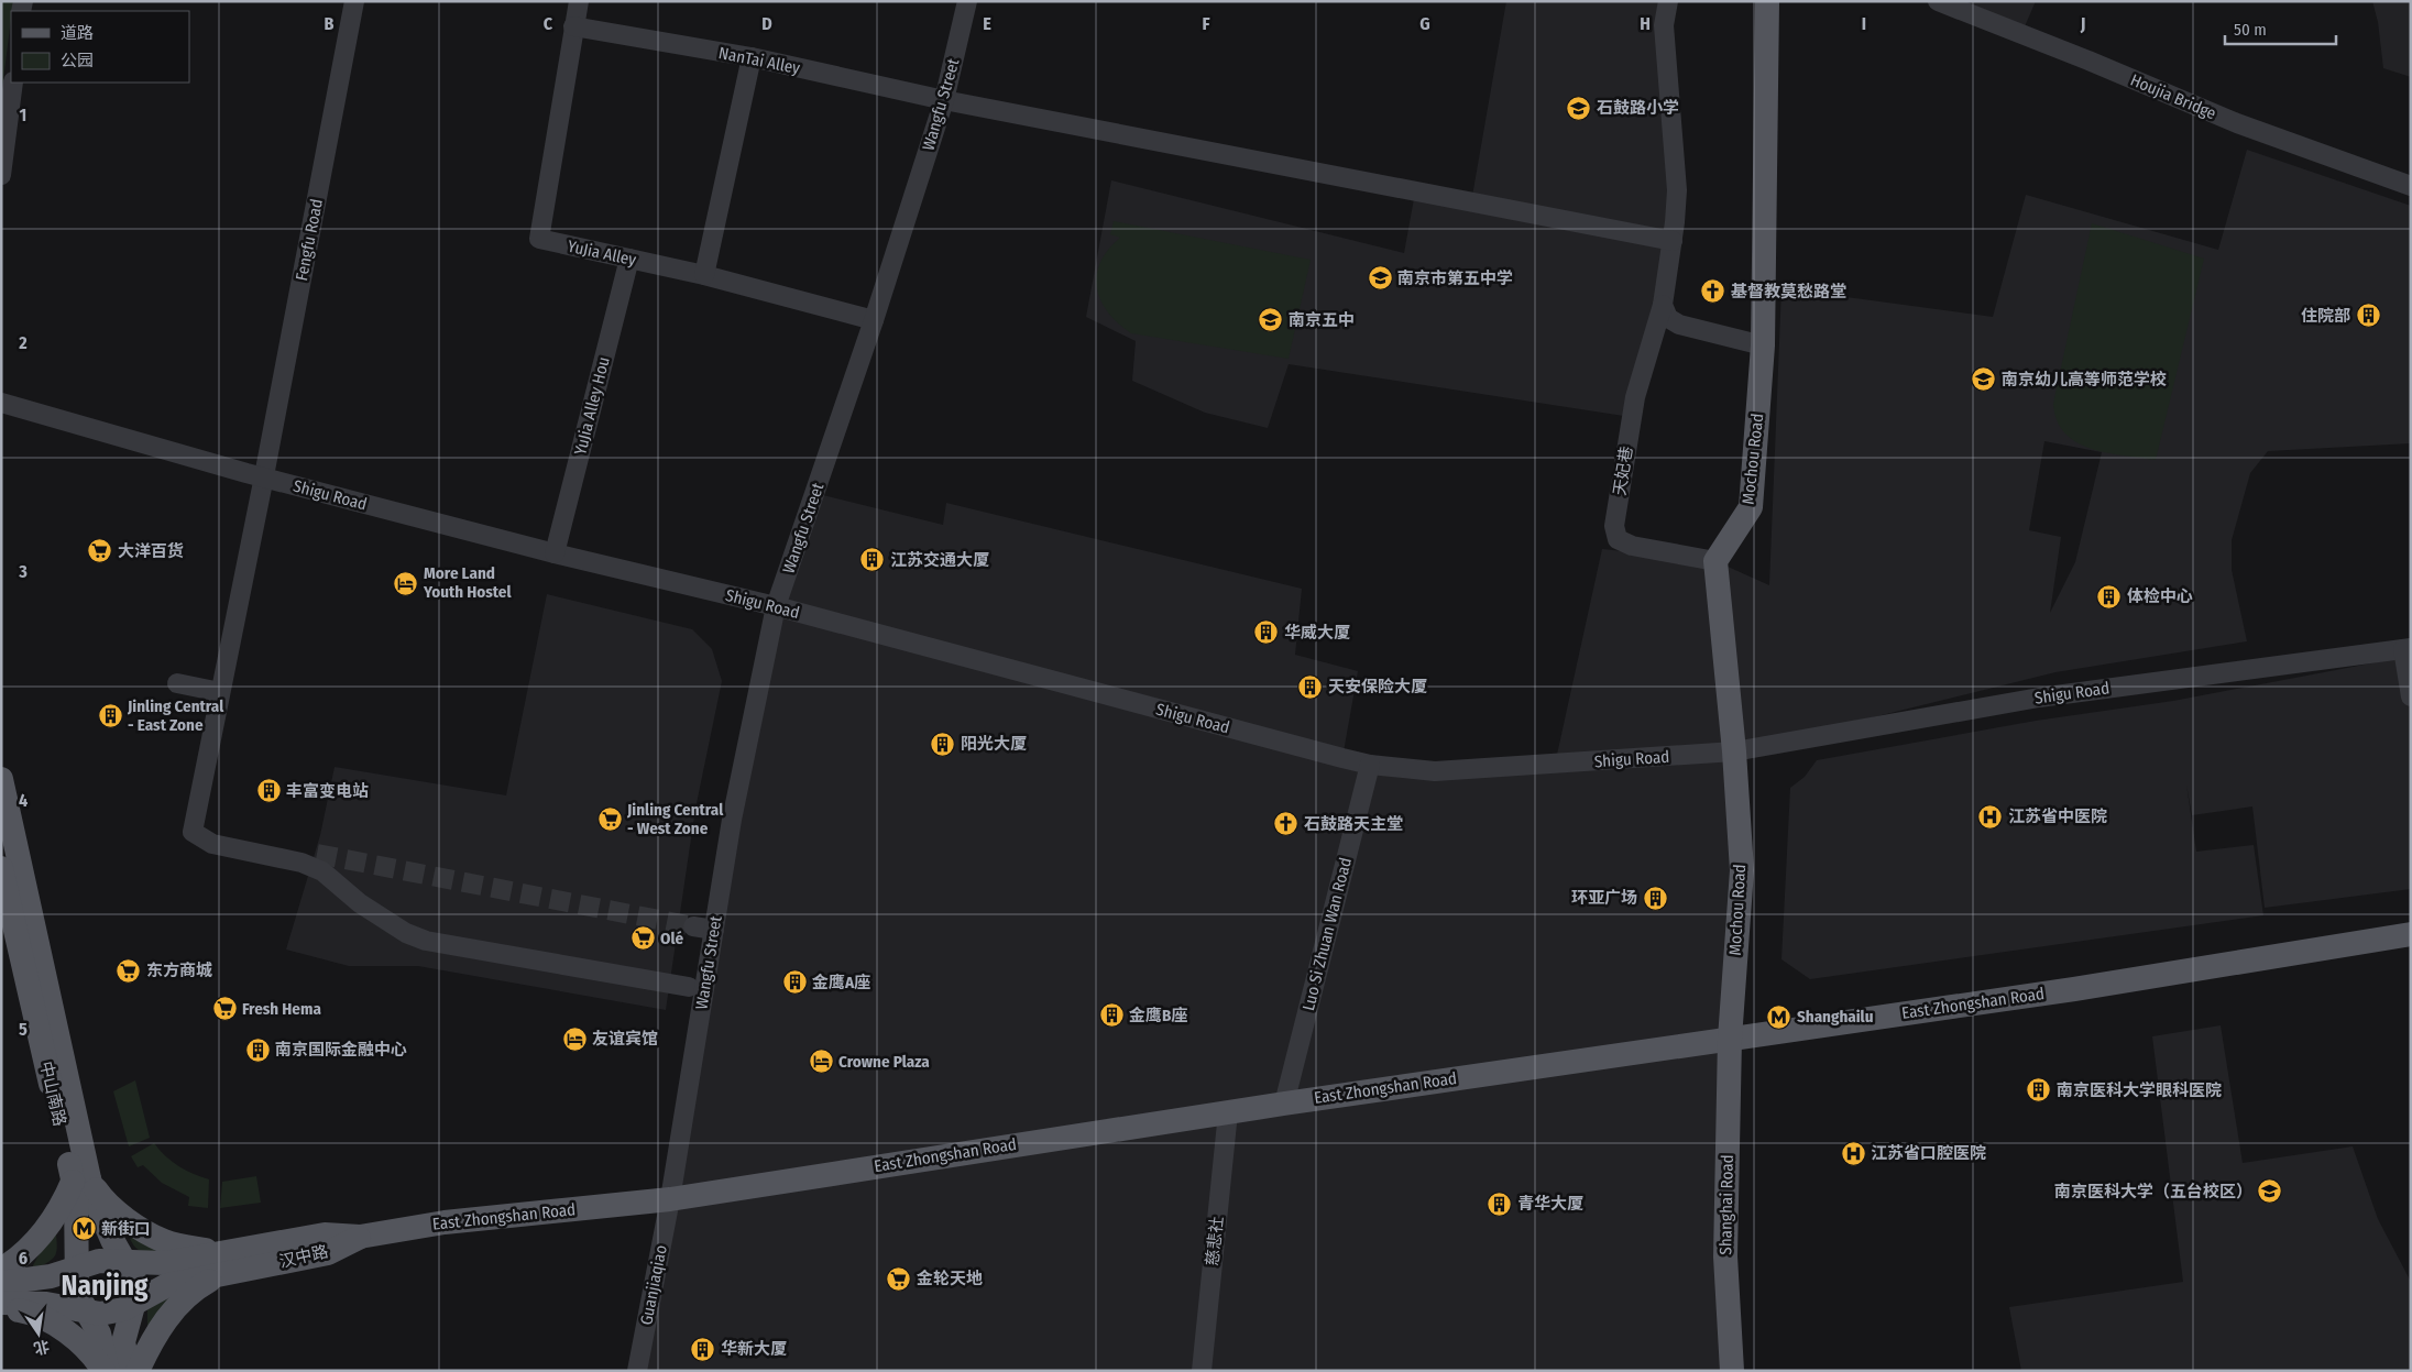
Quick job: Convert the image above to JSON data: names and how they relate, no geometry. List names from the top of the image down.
{
  "streets": {
    "main road": [
      "Mochou Road",
      "East Zhongshan Road",
      "中山南路",
      "Shanghai Road",
      "汉中路"
    ],
    "street": [
      "NanTai Alley",
      "Houjia Bridge",
      "Wangfu Street",
      "Fengfu Road",
      "YuJia Alley",
      "YuJia Alley Hou",
      "天妃巷",
      "Shigu Road",
      "Luo Si Zhuan Wan Road",
      "慈悲社",
      "Guanjiaqiao"
    ]
  },
  "crossings": [
    ["NanTai Alley", "Wangfu Street"],
    ["NanTai Alley", "YuJia Alley"],
    ["Wangfu Street", "YuJia Alley"],
    ["Wangfu Street", "Shigu Road"],
    ["Wangfu Street", "East Zhongshan Road"],
    ["Wangfu Street", "Guanjiaqiao"],
    ["Fengfu Road", "Shigu Road"],
    ["YuJia Alley", "YuJia Alley Hou"],
    ["YuJia Alley Hou", "Shigu Road"],
    ["Mochou Road", "天妃巷"],
    ["Mochou Road", "Shigu Road"],
    ["Mochou Road", "East Zhongshan Road"],
    ["Mochou Road", "Shanghai Road"],
    ["Shigu Road", "Luo Si Zhuan Wan Road"],
    ["Luo Si Zhuan Wan Road", "East Zhongshan Road"],
    ["East Zhongshan Road", "Shanghai Road"],
    ["East Zhongshan Road", "慈悲社"],
    ["East Zhongshan Road", "汉中路"],
    ["East Zhongshan Road", "Guanjiaqiao"],
    ["中山南路", "汉中路"]
  ],
  "districts": ["Nanjing"],
  "places": {
    "school or university": [
      "石鼓路小学",
      "南京市第五中学",
      "南京五中",
      "南京幼儿高等师范学校",
      "南京医科大学（五台校区）"
    ],
    "church": ["基督教莫愁路堂", "石鼓路天主堂"],
    "building": [
      "住院部",
      "江苏交通大厦",
      "体检中心",
      "华威大厦",
      "天安保险大厦",
      "Jinling Central - East Zone",
      "阳光大厦",
      "丰富变电站",
      "环亚广场",
      "金鹰A座",
      "金鹰B座",
      "南京国际金融中心",
      "南京医科大学眼科医院",
      "青华大厦",
      "华新大厦"
    ],
    "supermarket": [
      "大洋百货",
      "Jinling Central - West Zone",
      "Olé",
      "东方商城",
      "Fresh Hema",
      "金轮天地"
    ],
    "hotel": ["More Land Youth Hostel", "友谊宾馆", "Crowne Plaza"],
    "hospital": ["江苏省中医院", "江苏省口腔医院"],
    "metro station": ["Shanghailu", "新街口"]
  },
  "legend": ["道路", "公园"],
  "scale_bar": "50 m",
  "north": "bottom",
  "grid": {
    "columns": [
      "B",
      "C",
      "D",
      "E",
      "F",
      "G",
      "H",
      "I",
      "J"
    ],
    "rows": [
      "1",
      "2",
      "3",
      "4",
      "5",
      "6"
    ]
  }
}
